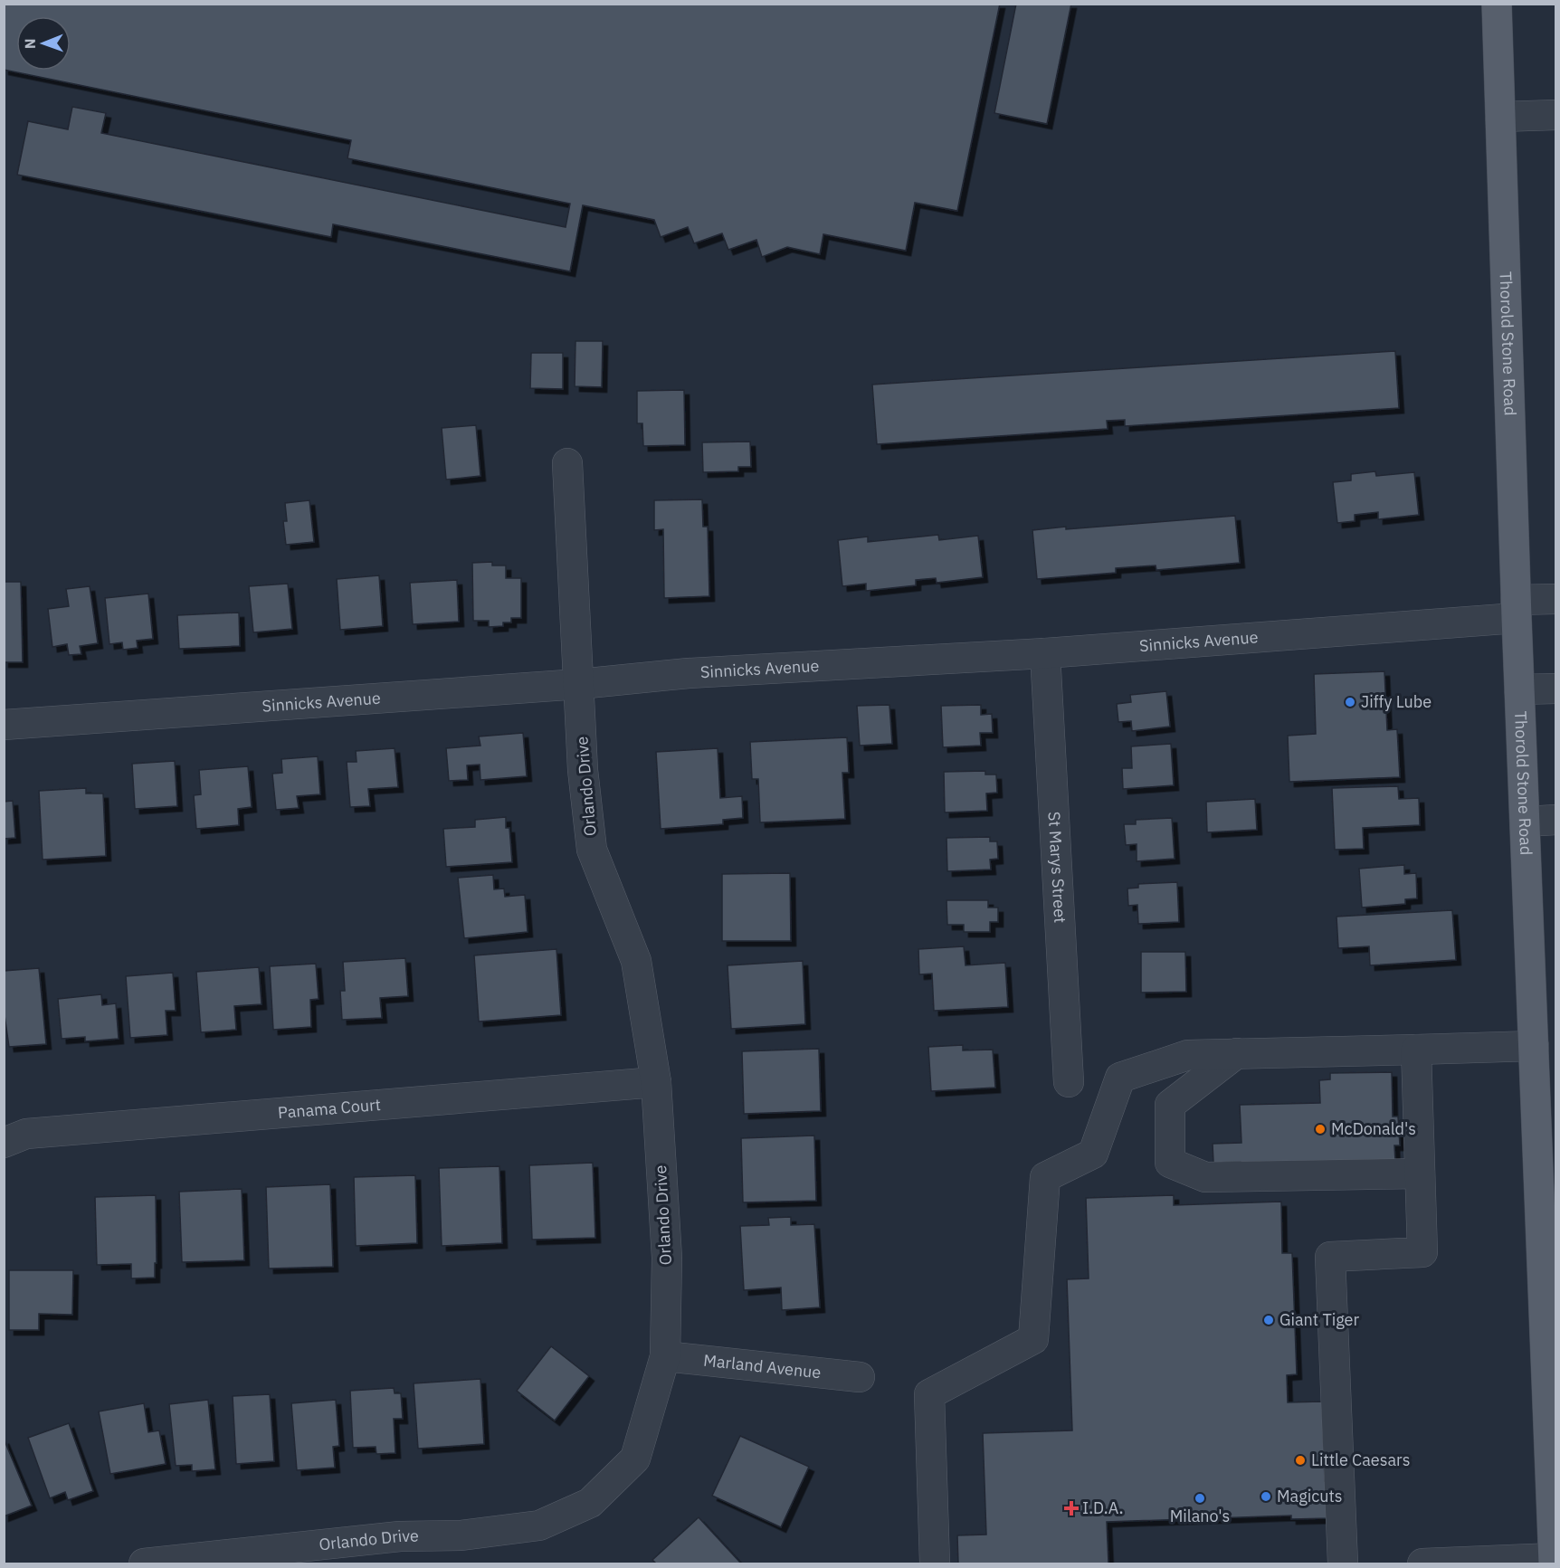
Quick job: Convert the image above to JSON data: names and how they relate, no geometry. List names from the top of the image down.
{
  "streets": {
    "main road": ["Thorold Stone Road"],
    "street": [
      "Sinnicks Avenue",
      "Orlando Drive",
      "St Marys Street",
      "Panama Court",
      "Marland Avenue"
    ]
  },
  "crossings": [
    ["Thorold Stone Road", "Sinnicks Avenue"],
    ["Sinnicks Avenue", "Orlando Drive"],
    ["Sinnicks Avenue", "St Marys Street"],
    ["Orlando Drive", "Panama Court"],
    ["Orlando Drive", "Marland Avenue"]
  ],
  "places": {
    "other": [
      "Jiffy Lube",
      "McDonald's",
      "Giant Tiger",
      "Little Caesars",
      "Magicuts",
      "Milano's"
    ],
    "health": ["I.D.A."]
  },
  "north": "left"
}
